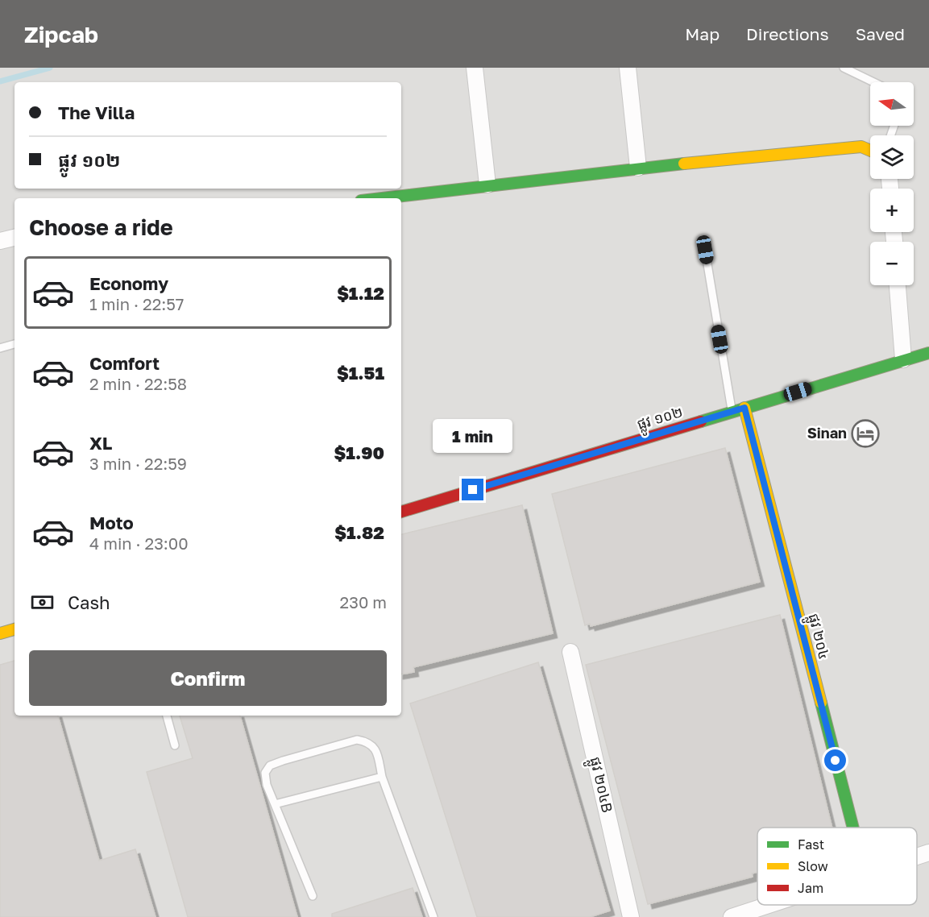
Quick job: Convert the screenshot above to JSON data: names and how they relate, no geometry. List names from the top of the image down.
{
  "streets": {
    "street": ["ផ្លូវ ១០២", "ផ្លូវ ២០៤", "ផ្លូវ ២០៤B"]
  },
  "crossings": [
    ["ផ្លូវ ១០២", "ផ្លូវ ២០៤"]
  ],
  "places": {
    "hotel": ["Sinan"]
  },
  "legend": ["Fast", "Slow", "Jam"],
  "north": "left",
  "page": {
    "header": "Zipcab",
    "nav": ["Map", "Directions", "Saved"],
    "map_buttons": ["+", "−"],
    "banner": ["The Villa", "ផ្លូវ ១០២"],
    "heading": "Choose a ride",
    "list": [
      {
        "name": "Economy",
        "note": "1 min · 22:57",
        "value": "$1.12"
      },
      {
        "name": "Comfort",
        "note": "2 min · 22:58",
        "value": "$1.51"
      },
      {
        "name": "XL",
        "note": "3 min · 22:59",
        "value": "$1.90"
      },
      {
        "name": "Moto",
        "note": "4 min · 23:00",
        "value": "$1.82"
      }
    ],
    "bubble": "1 min",
    "pay": ["Cash", "230 m"],
    "buttons": "Confirm"
  }
}
